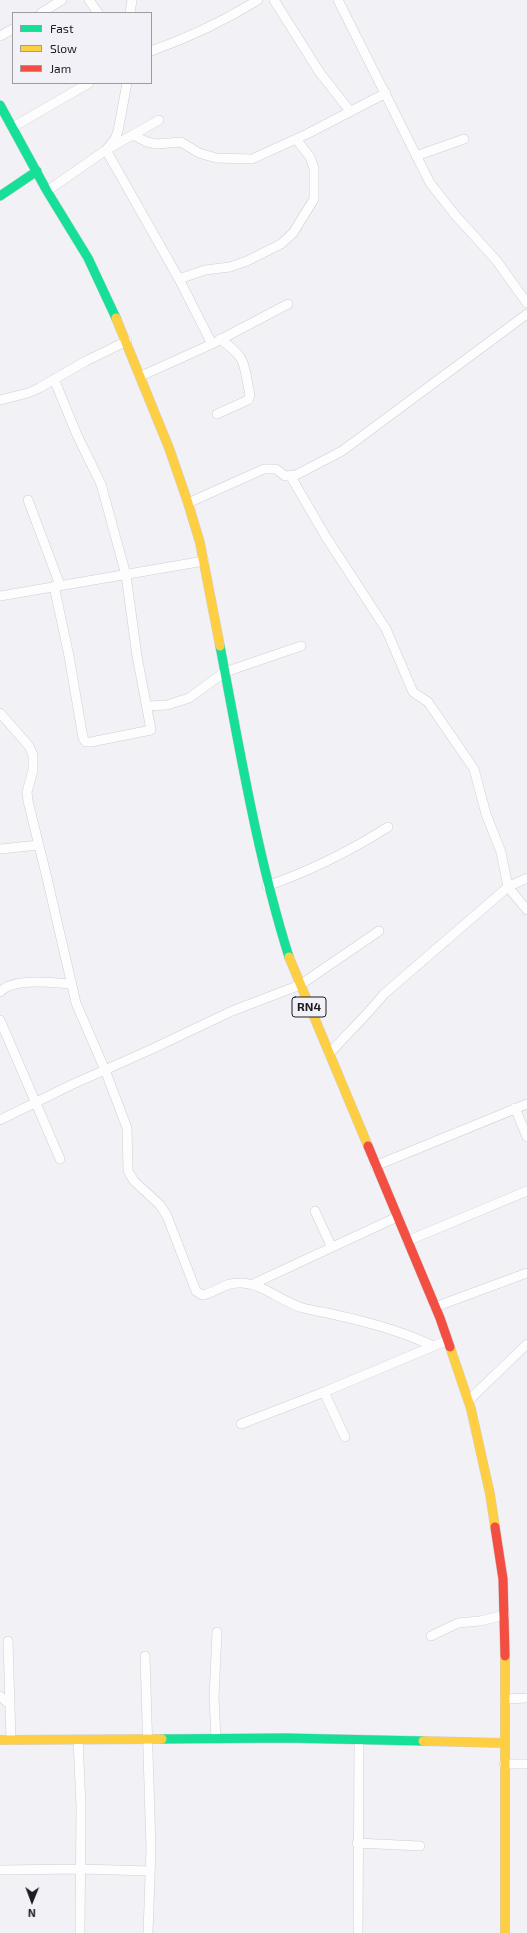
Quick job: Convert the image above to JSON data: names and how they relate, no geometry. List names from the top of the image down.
{
  "streets": {
    "main road": ["RN4"]
  },
  "legend": ["Fast", "Slow", "Jam"],
  "north": "bottom"
}
